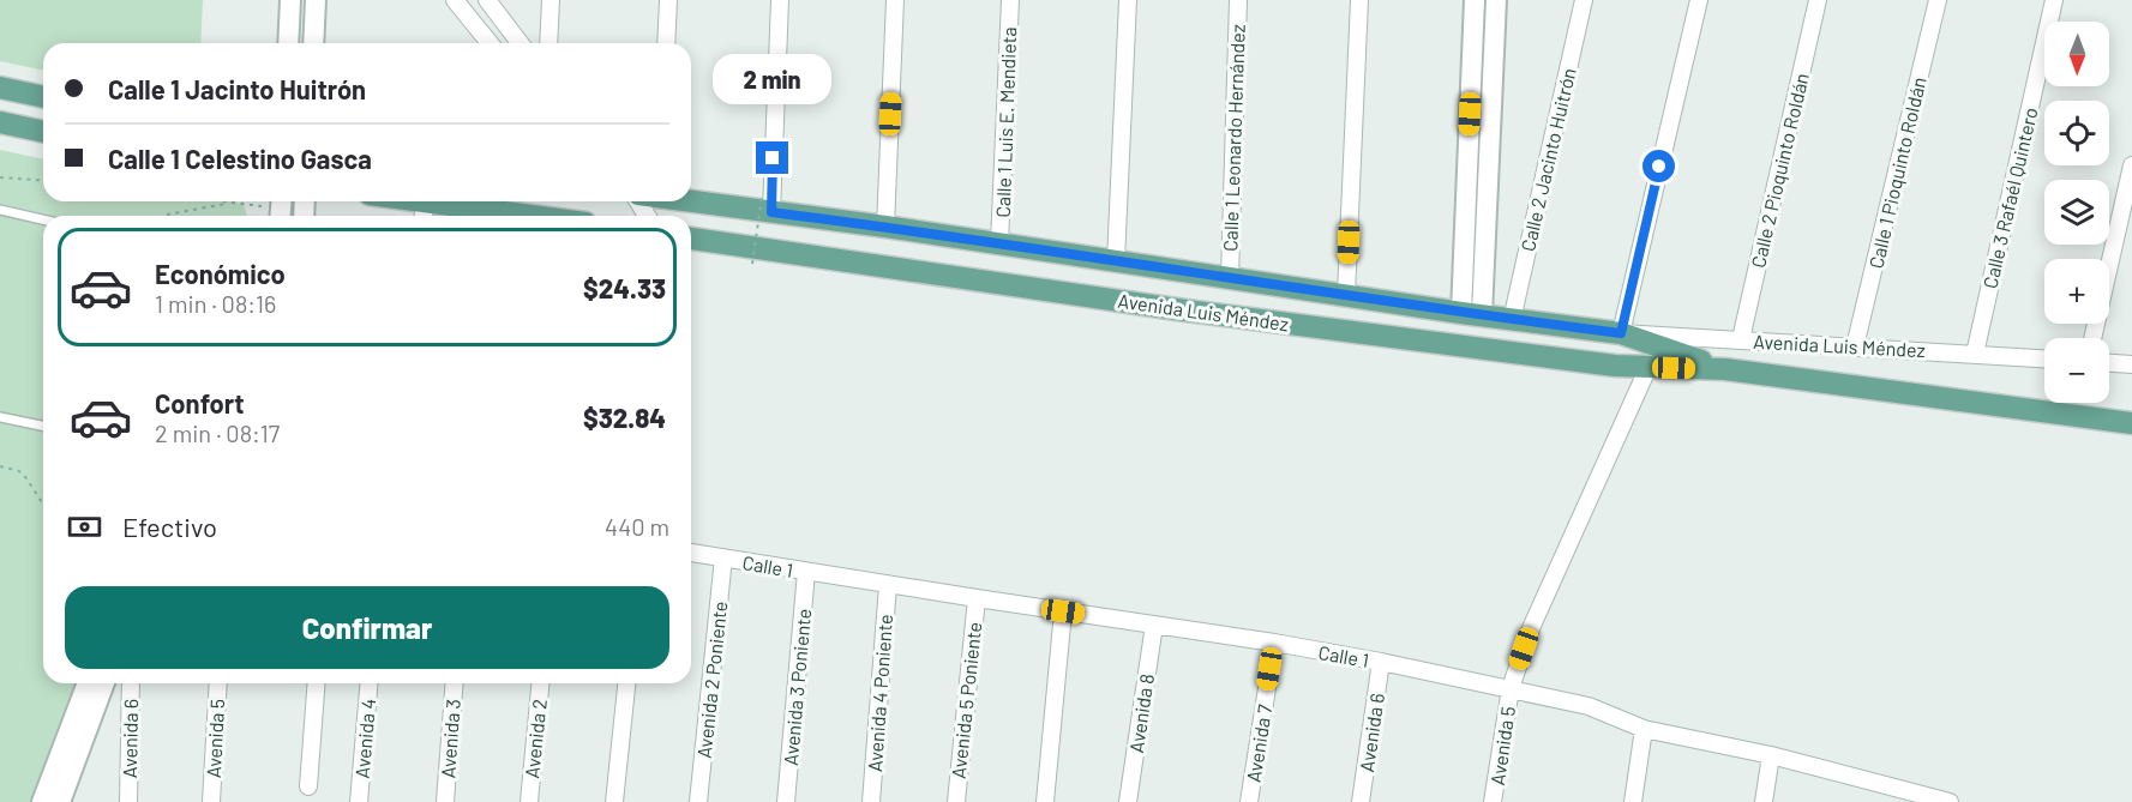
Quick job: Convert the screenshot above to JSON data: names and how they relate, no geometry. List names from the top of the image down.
{
  "streets": {
    "main road": ["Avenida Luis Méndez"],
    "street": [
      "Calle 1 Luis E. Mendieta",
      "Calle 1 Leonardo Hernández",
      "Calle 2 Jacinto Huitrón",
      "Calle 2 Pioquinto Roldán",
      "Calle 1 Pioquinto Roldán",
      "Calle 3 Rafaél Quintero",
      "Calle 1",
      "Avenida 2 Poniente",
      "Avenida 3 Poniente",
      "Avenida 4 Poniente",
      "Avenida 5 Poniente",
      "Avenida 8",
      "Avenida 6",
      "Avenida 5",
      "Avenida 4",
      "Avenida 3",
      "Avenida 2",
      "Avenida 7"
    ]
  },
  "crossings": [
    ["Calle 1 Luis E. Mendieta", "Avenida Luis Méndez"],
    ["Calle 1 Leonardo Hernández", "Avenida Luis Méndez"],
    ["Calle 2 Jacinto Huitrón", "Avenida Luis Méndez"],
    ["Calle 2 Pioquinto Roldán", "Avenida Luis Méndez"],
    ["Calle 1 Pioquinto Roldán", "Avenida Luis Méndez"],
    ["Calle 3 Rafaél Quintero", "Avenida Luis Méndez"],
    ["Avenida Luis Méndez", "Avenida 5"],
    ["Calle 1", "Avenida 2 Poniente"],
    ["Calle 1", "Avenida 3 Poniente"],
    ["Calle 1", "Avenida 4 Poniente"],
    ["Calle 1", "Avenida 5 Poniente"],
    ["Calle 1", "Avenida 8"],
    ["Calle 1", "Avenida 6"],
    ["Calle 1", "Avenida 5"],
    ["Calle 1", "Avenida 7"]
  ],
  "north": "bottom",
  "page": {
    "map_buttons": ["+", "−"],
    "banner": ["Calle 1 Jacinto Huitrón", "Calle 1 Celestino Gasca"],
    "bubble": "2 min",
    "list": [
      {
        "name": "Económico",
        "note": "1 min · 08:16",
        "value": "$24.33"
      },
      {
        "name": "Confort",
        "note": "2 min · 08:17",
        "value": "$32.84"
      }
    ],
    "pay": ["Efectivo", "440 m"],
    "buttons": "Confirmar"
  }
}
